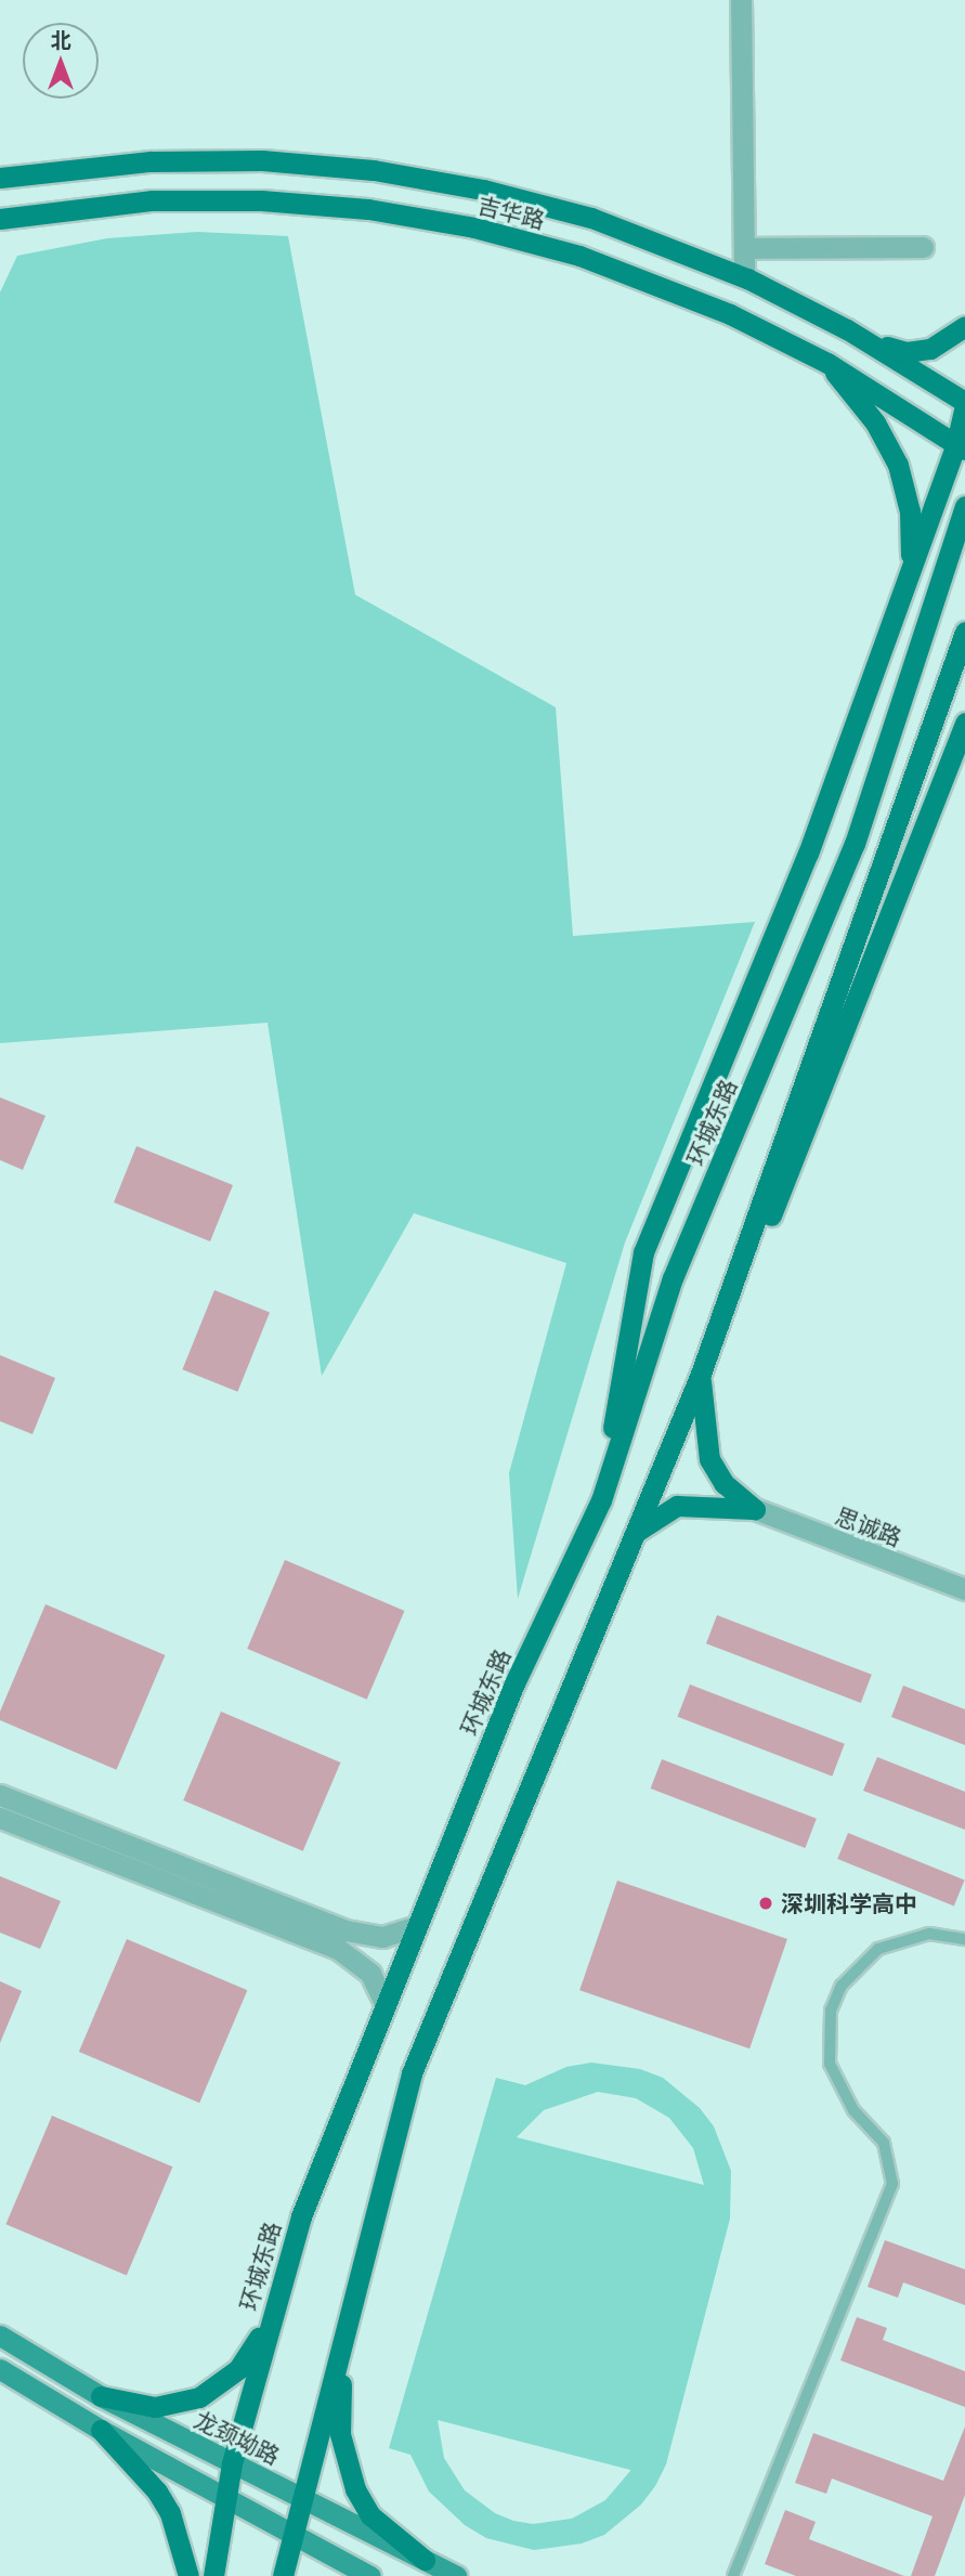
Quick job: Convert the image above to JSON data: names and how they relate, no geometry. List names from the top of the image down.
{
  "streets": {
    "main road": ["吉华路", "环城东路", "龙颈坳路"],
    "street": ["思诚路"]
  },
  "crossings": [
    ["环城东路", "龙颈坳路"]
  ],
  "places": ["深圳科学高中"],
  "north": "top"
}
